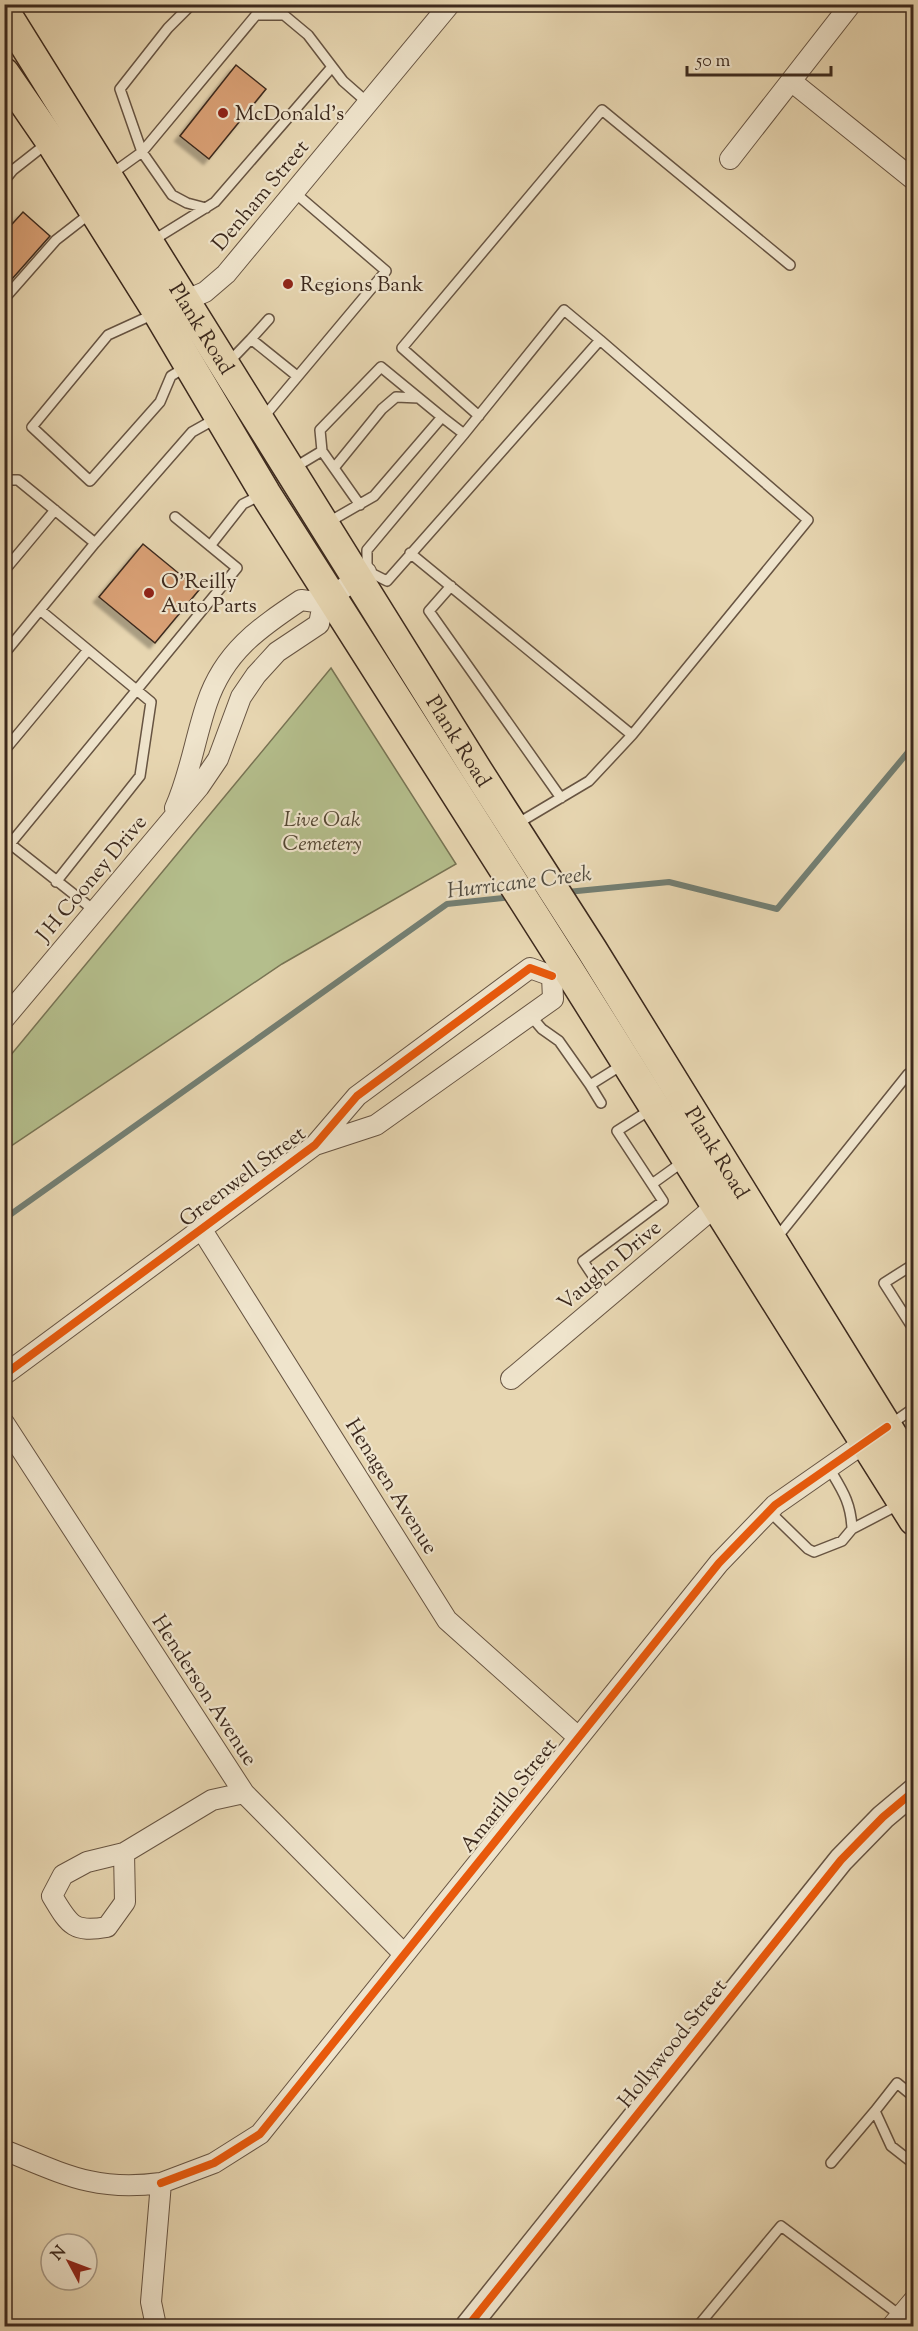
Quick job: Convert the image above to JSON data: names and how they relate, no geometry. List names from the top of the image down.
{
  "streets": {
    "main road": ["Plank Road"],
    "street": [
      "Denham Street",
      "J H Cooney Drive",
      "Greenwell Street",
      "Vaughn Drive",
      "Henagen Avenue",
      "Henderson Avenue",
      "Amarillo Street",
      "Hollywood Street"
    ]
  },
  "crossings": [
    ["Denham Street", "Plank Road"],
    ["Plank Road", "J H Cooney Drive"],
    ["Plank Road", "Greenwell Street"],
    ["Plank Road", "Vaughn Drive"],
    ["Plank Road", "Amarillo Street"],
    ["Greenwell Street", "Henagen Avenue"],
    ["Henagen Avenue", "Amarillo Street"],
    ["Henderson Avenue", "Amarillo Street"]
  ],
  "water": ["Hurricane Creek"],
  "parks": ["Live Oak Cemetery"],
  "places": ["McDonald's", "Regions Bank", "O'Reilly Auto Parts"],
  "scale_bar": "50 m",
  "north": "top left"
}
